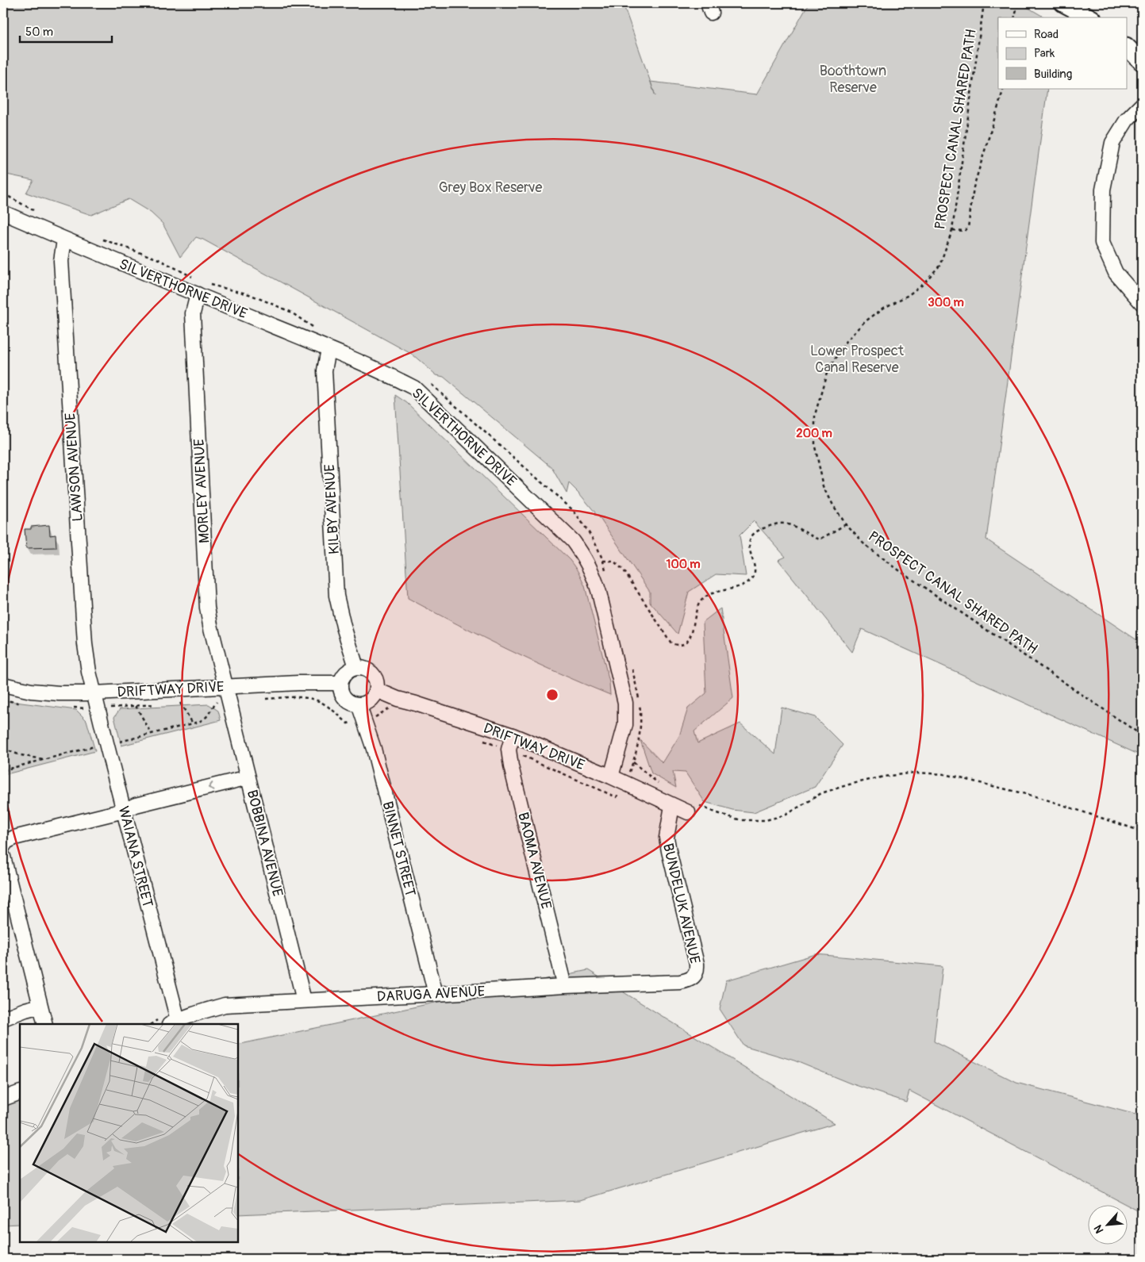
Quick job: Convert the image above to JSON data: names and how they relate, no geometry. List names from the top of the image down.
{
  "streets": {
    "street": [
      "SILVERTHORNE DRIVE",
      "LAWSON AVENUE",
      "MORLEY AVENUE",
      "KILBY AVENUE",
      "DRIFTWAY DRIVE",
      "BOBBINA AVENUE",
      "BINNET STREET",
      "WAIANA STREET",
      "BAOMA AVENUE",
      "BUNDELUK AVENUE",
      "DARUGA AVENUE"
    ],
    "path": ["PROSPECT CANAL SHARED PATH"]
  },
  "crossings": [
    ["SILVERTHORNE DRIVE", "LAWSON AVENUE"],
    ["SILVERTHORNE DRIVE", "MORLEY AVENUE"],
    ["SILVERTHORNE DRIVE", "KILBY AVENUE"],
    ["SILVERTHORNE DRIVE", "DRIFTWAY DRIVE"],
    ["LAWSON AVENUE", "DRIFTWAY DRIVE"],
    ["LAWSON AVENUE", "WAIANA STREET"],
    ["MORLEY AVENUE", "DRIFTWAY DRIVE"],
    ["MORLEY AVENUE", "BOBBINA AVENUE"],
    ["KILBY AVENUE", "DRIFTWAY DRIVE"],
    ["KILBY AVENUE", "BINNET STREET"],
    ["DRIFTWAY DRIVE", "BOBBINA AVENUE"],
    ["DRIFTWAY DRIVE", "BINNET STREET"],
    ["DRIFTWAY DRIVE", "WAIANA STREET"],
    ["DRIFTWAY DRIVE", "BAOMA AVENUE"],
    ["DRIFTWAY DRIVE", "BUNDELUK AVENUE"],
    ["BOBBINA AVENUE", "DARUGA AVENUE"],
    ["BINNET STREET", "DARUGA AVENUE"],
    ["WAIANA STREET", "DARUGA AVENUE"],
    ["BAOMA AVENUE", "DARUGA AVENUE"],
    ["BUNDELUK AVENUE", "DARUGA AVENUE"]
  ],
  "parks": ["Boothtown Reserve", "Grey Box Reserve", "Lower Prospect Canal Reserve"],
  "legend": ["Road", "Park", "Building"],
  "scale_bar": "50 m",
  "north": "bottom left",
  "rings": ["300 m", "200 m", "100 m"]
}
